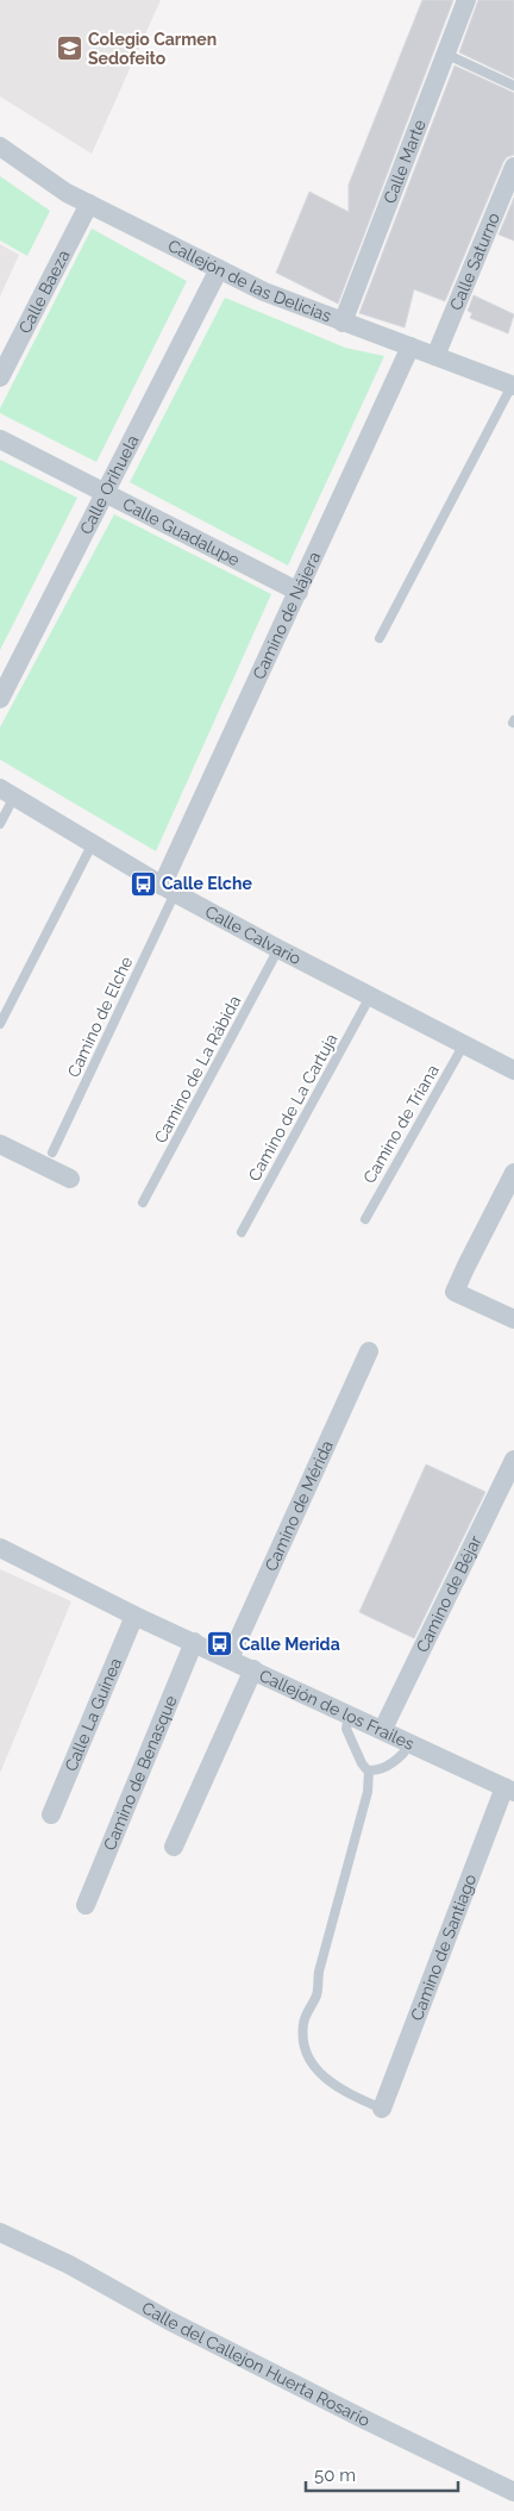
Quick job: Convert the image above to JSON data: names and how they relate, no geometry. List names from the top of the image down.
{
  "streets": {
    "street": [
      "Calle Marte",
      "Calle Saturno",
      "Callejón de las Delicias",
      "Calle Baeza",
      "Calle Orihuela",
      "Calle Guadalupe",
      "Camino de Nájera",
      "Calle Calvario",
      "Camino de Mérida",
      "Camino de Béjar",
      "Callejón de los Frailes",
      "Calle La Guinea",
      "Camino de Benasque",
      "Camino de Santiago",
      "Calle del Callejon Huerta Rosario"
    ],
    "lane": [
      "Camino de Elche",
      "Camino de La Rábida",
      "Camino de La Cartuja",
      "Camino de Triana"
    ]
  },
  "crossings": [
    ["Calle Marte", "Callejón de las Delicias"],
    ["Calle Saturno", "Callejón de las Delicias"],
    ["Callejón de las Delicias", "Calle Baeza"],
    ["Callejón de las Delicias", "Calle Orihuela"],
    ["Callejón de las Delicias", "Camino de Nájera"],
    ["Calle Orihuela", "Calle Guadalupe"],
    ["Calle Guadalupe", "Camino de Nájera"],
    ["Camino de Nájera", "Calle Calvario"],
    ["Camino de Nájera", "Camino de Elche"],
    ["Calle Calvario", "Camino de Elche"],
    ["Calle Calvario", "Camino de La Rábida"],
    ["Calle Calvario", "Camino de La Cartuja"],
    ["Calle Calvario", "Camino de Triana"],
    ["Camino de Mérida", "Callejón de los Frailes"],
    ["Camino de Béjar", "Callejón de los Frailes"],
    ["Callejón de los Frailes", "Calle La Guinea"],
    ["Callejón de los Frailes", "Camino de Benasque"],
    ["Callejón de los Frailes", "Camino de Santiago"]
  ],
  "places": {
    "school or university": ["Colegio Carmen Sedofeito"],
    "bus stop": ["Calle Elche", "Calle Merida"]
  },
  "scale_bar": "50 m"
}
